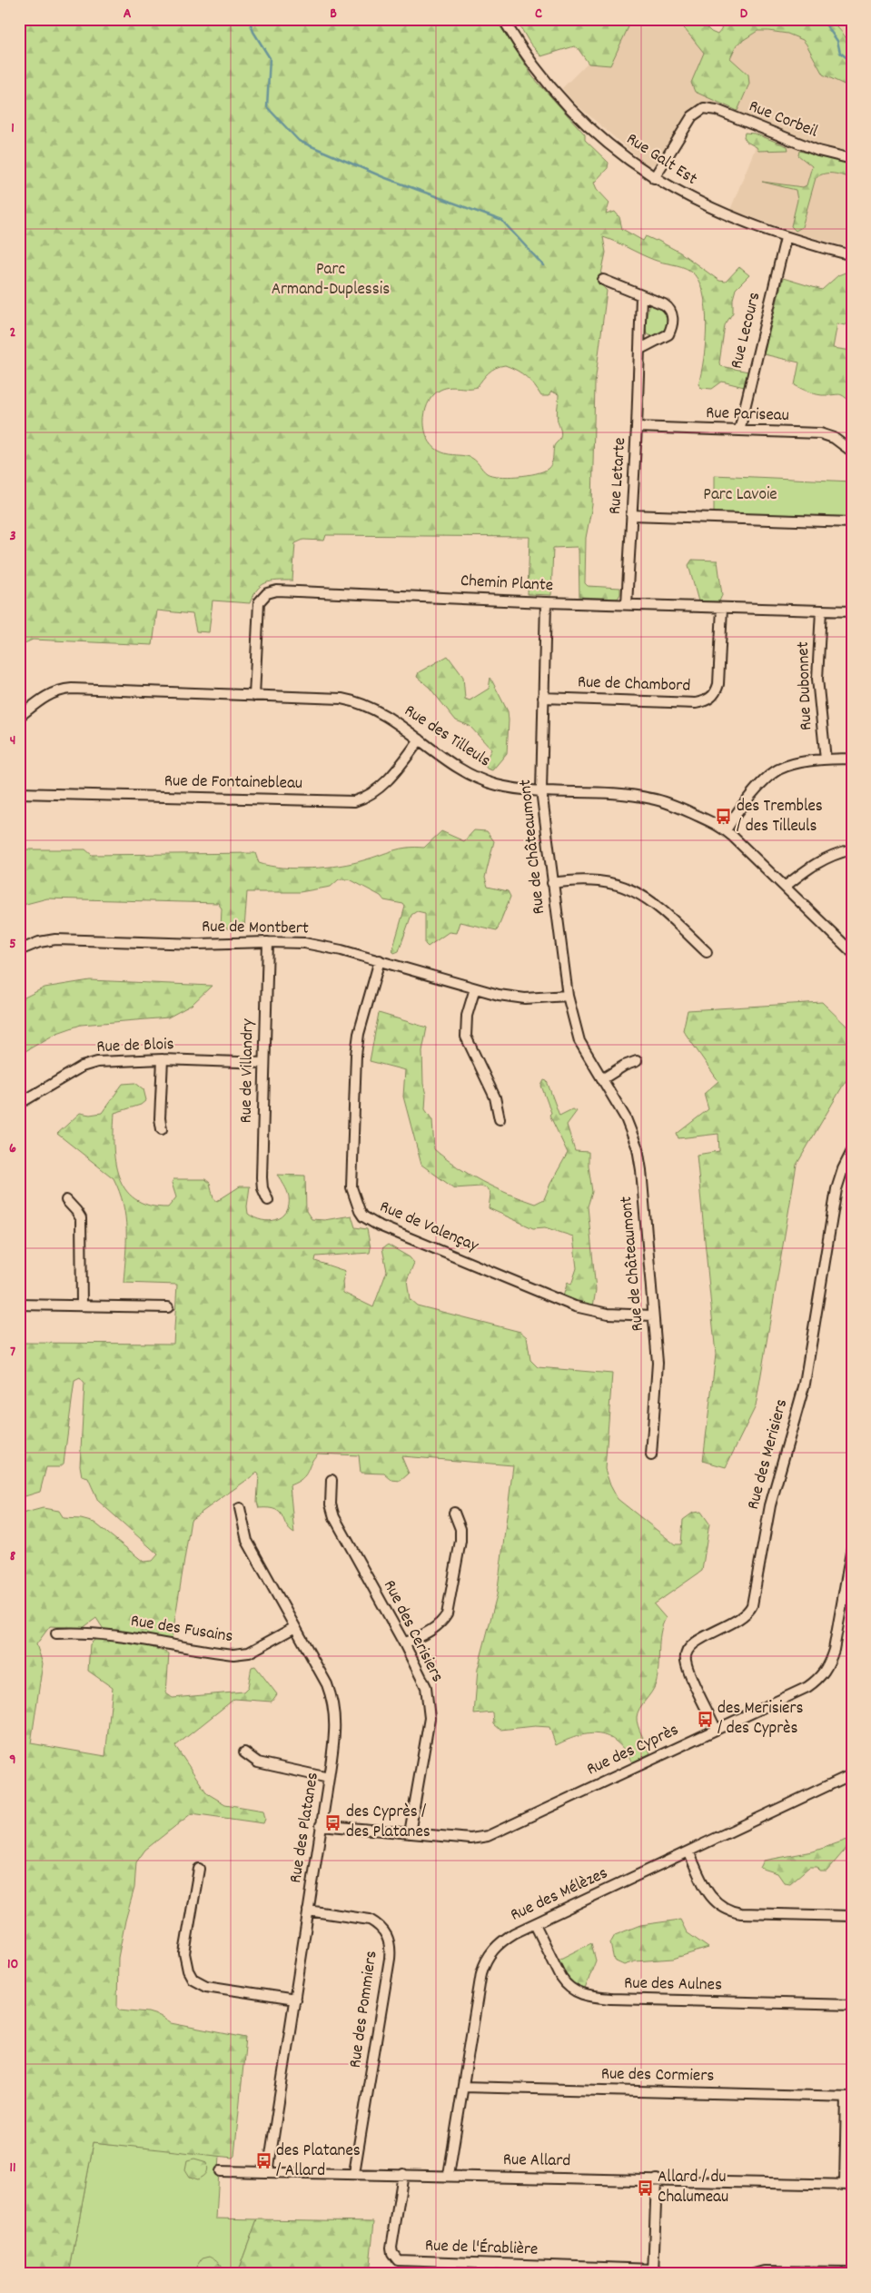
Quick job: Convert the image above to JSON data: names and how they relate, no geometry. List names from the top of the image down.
{
  "streets": {
    "street": [
      "Rue Corbeil",
      "Rue Galt Est",
      "Rue Lecours",
      "Rue Pariseau",
      "Rue Letarte",
      "Chemin Plante",
      "Rue de Chambord",
      "Rue Dubonnet",
      "Rue des Tilleuls",
      "Rue de Fontainebleau",
      "Rue de Châteaumont",
      "Rue de Montbert",
      "Rue de Blois",
      "Rue de Villandry",
      "Rue de Valençay",
      "Rue des Merisiers",
      "Rue des Fusains",
      "Rue des Cerisiers",
      "Rue des Cyprès",
      "Rue des Platanes",
      "Rue des Mélèzes",
      "Rue des Aulnes",
      "Rue des Pommiers",
      "Rue des Cormiers",
      "Rue Allard",
      "Rue de l'Érablière"
    ]
  },
  "crossings": [
    ["Rue Corbeil", "Rue Galt Est"],
    ["Rue Galt Est", "Rue Lecours"],
    ["Rue Lecours", "Rue Pariseau"],
    ["Rue Pariseau", "Rue Letarte"],
    ["Rue Letarte", "Chemin Plante"],
    ["Chemin Plante", "Rue de Chambord"],
    ["Chemin Plante", "Rue Dubonnet"],
    ["Chemin Plante", "Rue des Tilleuls"],
    ["Chemin Plante", "Rue de Châteaumont"],
    ["Rue de Chambord", "Rue de Châteaumont"],
    ["Rue des Tilleuls", "Rue de Fontainebleau"],
    ["Rue des Tilleuls", "Rue de Châteaumont"],
    ["Rue de Châteaumont", "Rue de Montbert"],
    ["Rue de Châteaumont", "Rue de Valençay"],
    ["Rue de Montbert", "Rue de Villandry"],
    ["Rue de Montbert", "Rue de Valençay"],
    ["Rue de Blois", "Rue de Villandry"],
    ["Rue des Merisiers", "Rue des Cyprès"],
    ["Rue des Fusains", "Rue des Platanes"],
    ["Rue des Cerisiers", "Rue des Cyprès"],
    ["Rue des Cyprès", "Rue des Platanes"],
    ["Rue des Platanes", "Rue des Pommiers"],
    ["Rue des Platanes", "Rue Allard"],
    ["Rue des Mélèzes", "Rue des Aulnes"],
    ["Rue des Mélèzes", "Rue des Cormiers"],
    ["Rue des Mélèzes", "Rue Allard"],
    ["Rue des Pommiers", "Rue Allard"],
    ["Rue Allard", "Rue de l'Érablière"]
  ],
  "parks": ["Parc Armand-Duplessis", "Parc Lavoie"],
  "places": {
    "bus stop": [
      "des Trembles / des Tilleuls",
      "des Merisiers / des Cyprès",
      "des Cyprès / des Platanes",
      "des Platanes / Allard",
      "Allard / du Chalumeau"
    ]
  },
  "grid": {
    "columns": [
      "A",
      "B",
      "C",
      "D"
    ],
    "rows": [
      "1",
      "2",
      "3",
      "4",
      "5",
      "6",
      "7",
      "8",
      "9",
      "10",
      "11"
    ]
  }
}
